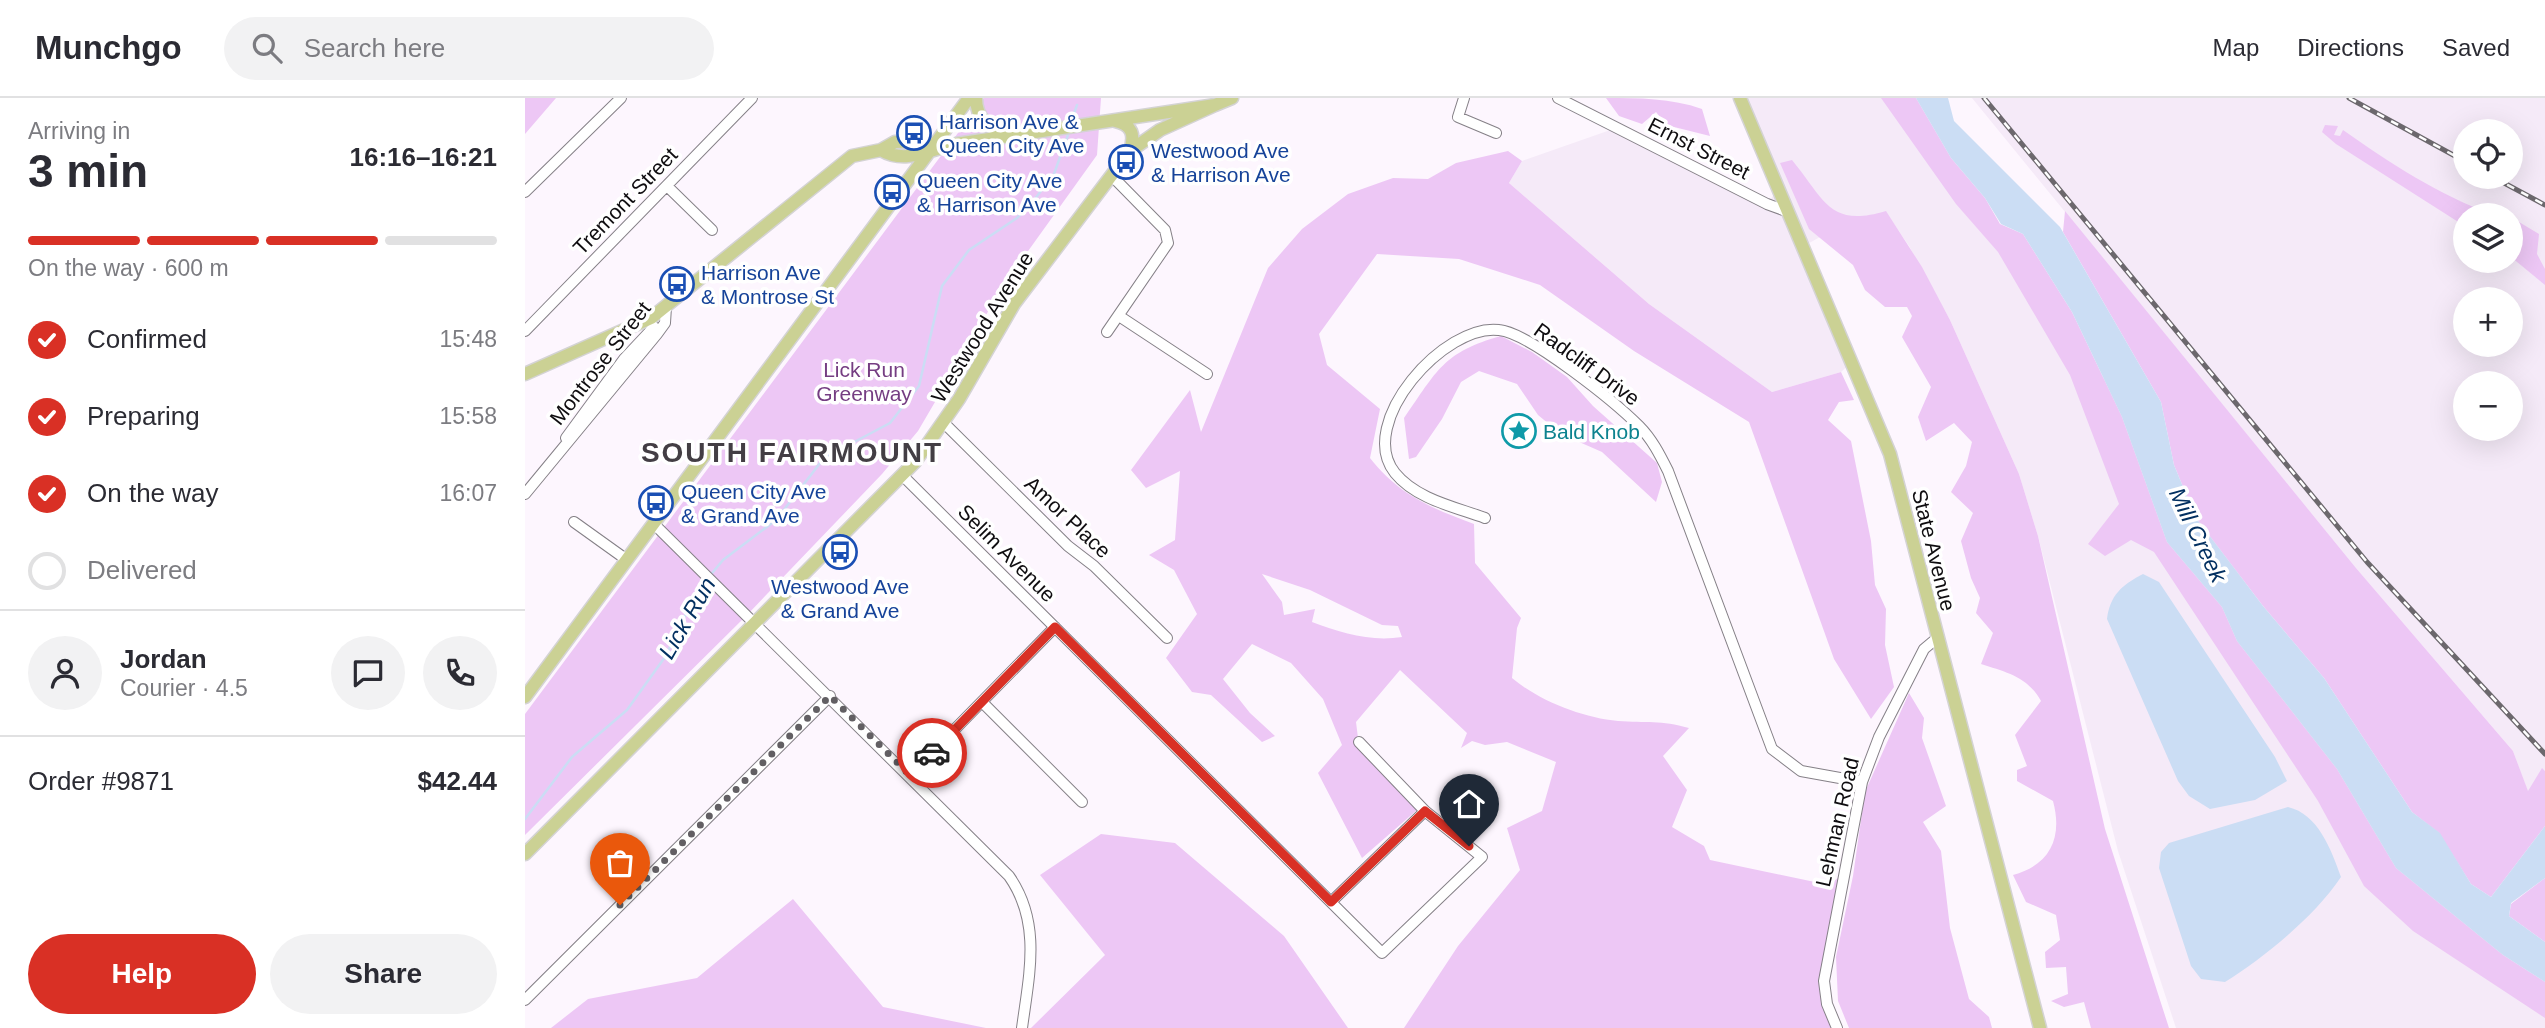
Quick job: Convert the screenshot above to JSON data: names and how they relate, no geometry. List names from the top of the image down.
{
  "streets": {
    "main road": ["Westwood Avenue", "State Avenue"],
    "street": [
      "Ernst Street",
      "Tremont Street",
      "Montrose Street",
      "Radcliff Drive",
      "Amor Place",
      "Selim Avenue",
      "Lehman Road"
    ]
  },
  "crossings": [
    ["Ernst Street", "State Avenue"],
    ["Westwood Avenue", "Amor Place"],
    ["Westwood Avenue", "Selim Avenue"],
    ["Radcliff Drive", "Lehman Road"],
    ["State Avenue", "Lehman Road"]
  ],
  "districts": ["SOUTH FAIRMOUNT"],
  "water": ["Mill Creek", "Lick Run"],
  "parks": ["Lick Run Greenway"],
  "places": {
    "bus stop": [
      "Harrison Ave & Queen City Ave",
      "Westwood Ave & Harrison Ave",
      "Queen City Ave & Harrison Ave",
      "Harrison Ave & Montrose St",
      "Queen City Ave & Grand Ave",
      "Westwood Ave & Grand Ave"
    ],
    "place": ["Bald Knob"]
  },
  "page": {
    "header": "Munchgo",
    "search": "Search here",
    "nav": ["Map", "Directions", "Saved"],
    "heading": ["3 min", "Arriving in", "16:16–16:21"],
    "panel": [
      "Jordan",
      "Courier · 4.5",
      "Order #9871",
      "$42.44"
    ],
    "map_buttons": ["+", "−"],
    "bar": "On the way · 600 m",
    "list": [
      ["Confirmed", "15:48"],
      ["Preparing", "15:58"],
      ["On the way", "16:07"],
      "Delivered"
    ],
    "buttons": ["Help", "Share"]
  }
}
